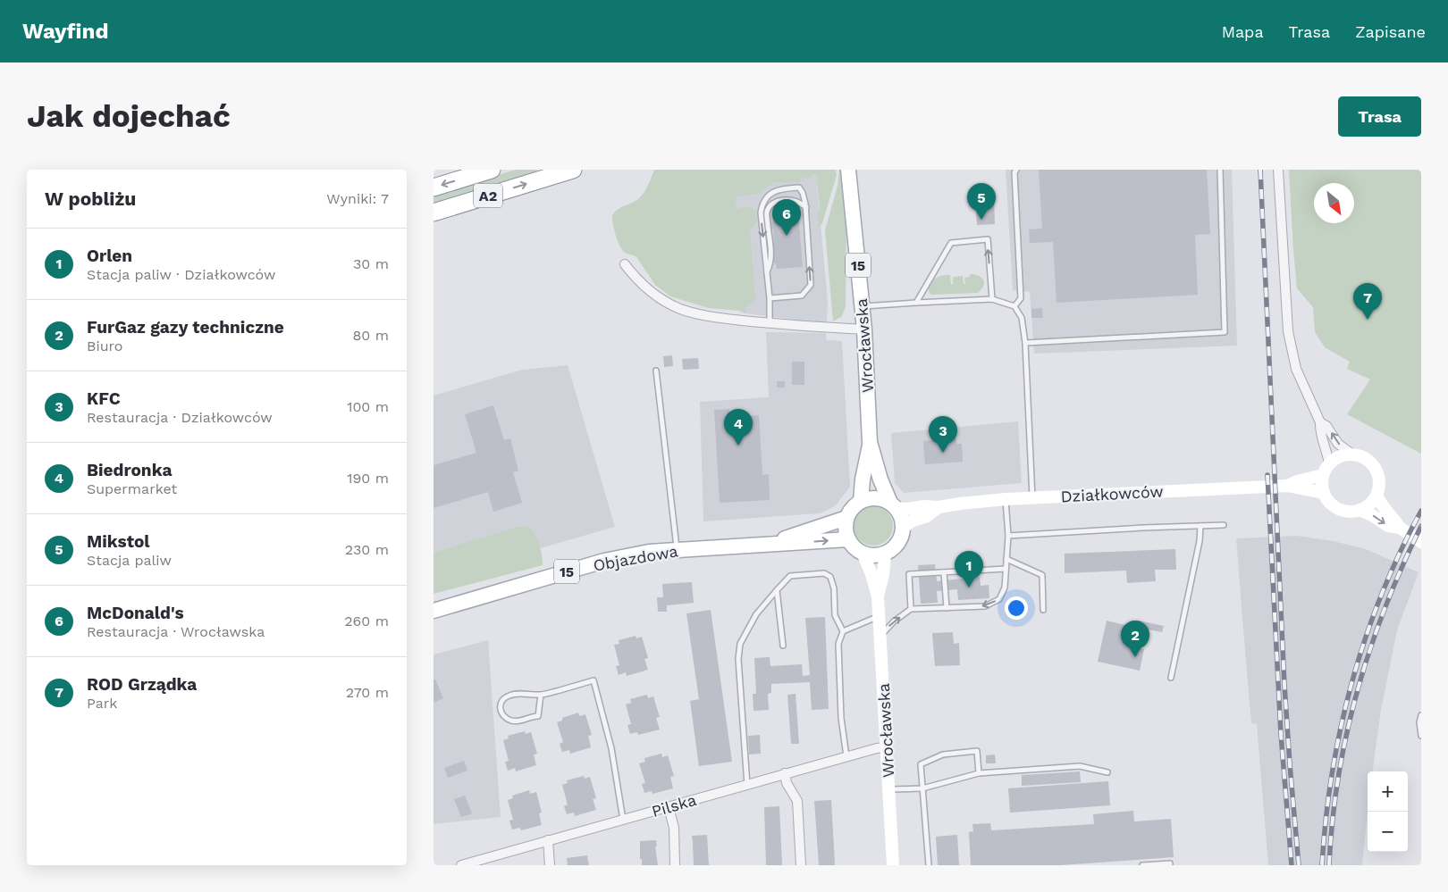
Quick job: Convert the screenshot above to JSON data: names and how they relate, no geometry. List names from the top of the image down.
{
  "streets": {
    "highway": ["A2"],
    "main road": ["15", "Wrocławska", "Objazdowa"],
    "street": ["Działkowców", "Pilska"]
  },
  "crossings": [
    ["15", "Wrocławska"],
    ["15", "Działkowców"],
    ["15", "Objazdowa"],
    ["Wrocławska", "Działkowców"],
    ["Wrocławska", "Objazdowa"],
    ["Wrocławska", "Pilska"],
    ["Działkowców", "Objazdowa"]
  ],
  "north": "bottom right",
  "page": {
    "header": "Wayfind",
    "nav": ["Mapa", "Trasa", "Zapisane"],
    "buttons": "Trasa",
    "title": "Jak dojechać",
    "heading": ["W pobliżu", "Wyniki: 7"],
    "pins": [
      "5",
      "6",
      "7",
      "4",
      "3",
      "1",
      "2"
    ],
    "list": [
      {
        "mark": "1",
        "name": "Orlen",
        "note": "Stacja paliw · Działkowców",
        "value": "30 m"
      },
      {
        "mark": "2",
        "name": "FurGaz gazy techniczne",
        "note": "Biuro",
        "value": "80 m"
      },
      {
        "mark": "3",
        "name": "KFC",
        "note": "Restauracja · Działkowców",
        "value": "100 m"
      },
      {
        "mark": "4",
        "name": "Biedronka",
        "note": "Supermarket",
        "value": "190 m"
      },
      {
        "mark": "5",
        "name": "Mikstol",
        "note": "Stacja paliw",
        "value": "230 m"
      },
      {
        "mark": "6",
        "name": "McDonald's",
        "note": "Restauracja · Wrocławska",
        "value": "260 m"
      },
      {
        "mark": "7",
        "name": "ROD Grządka",
        "note": "Park",
        "value": "270 m"
      }
    ],
    "map_buttons": ["+", "−"]
  }
}
